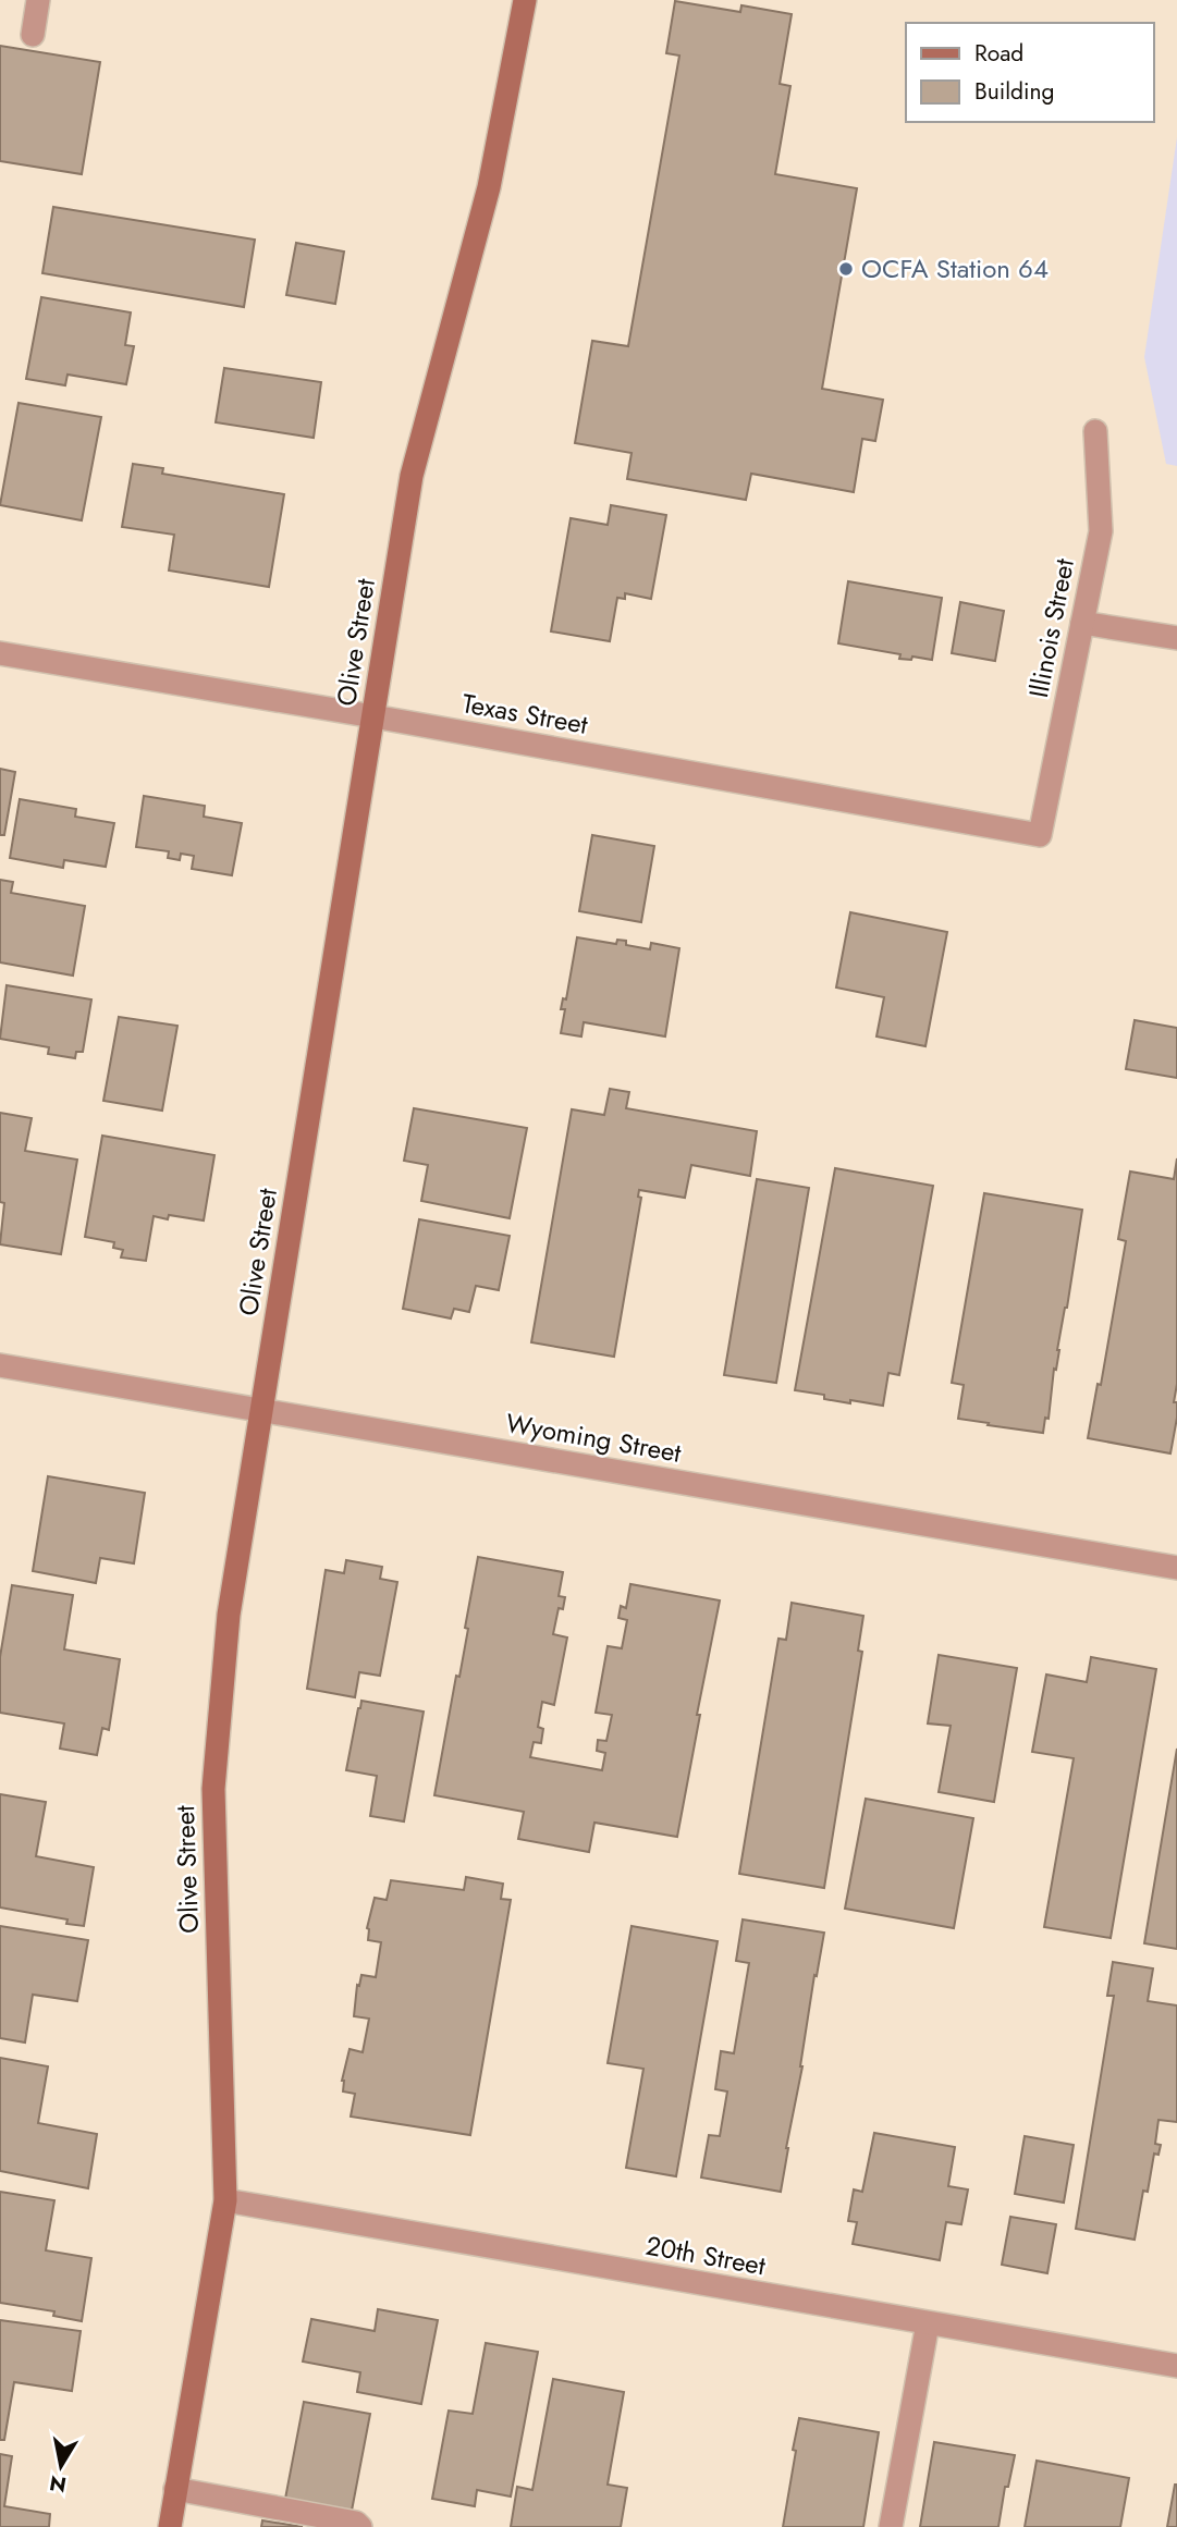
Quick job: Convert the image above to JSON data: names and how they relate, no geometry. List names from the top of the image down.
{
  "streets": {
    "street": [
      "Illinois Street",
      "Olive Street",
      "Texas Street",
      "Wyoming Street",
      "20th Street"
    ]
  },
  "crossings": [
    ["Illinois Street", "Texas Street"],
    ["Olive Street", "Texas Street"],
    ["Olive Street", "Wyoming Street"],
    ["Olive Street", "20th Street"]
  ],
  "places": ["OCFA Station 64"],
  "legend": ["Road", "Building"],
  "north": "bottom"
}
